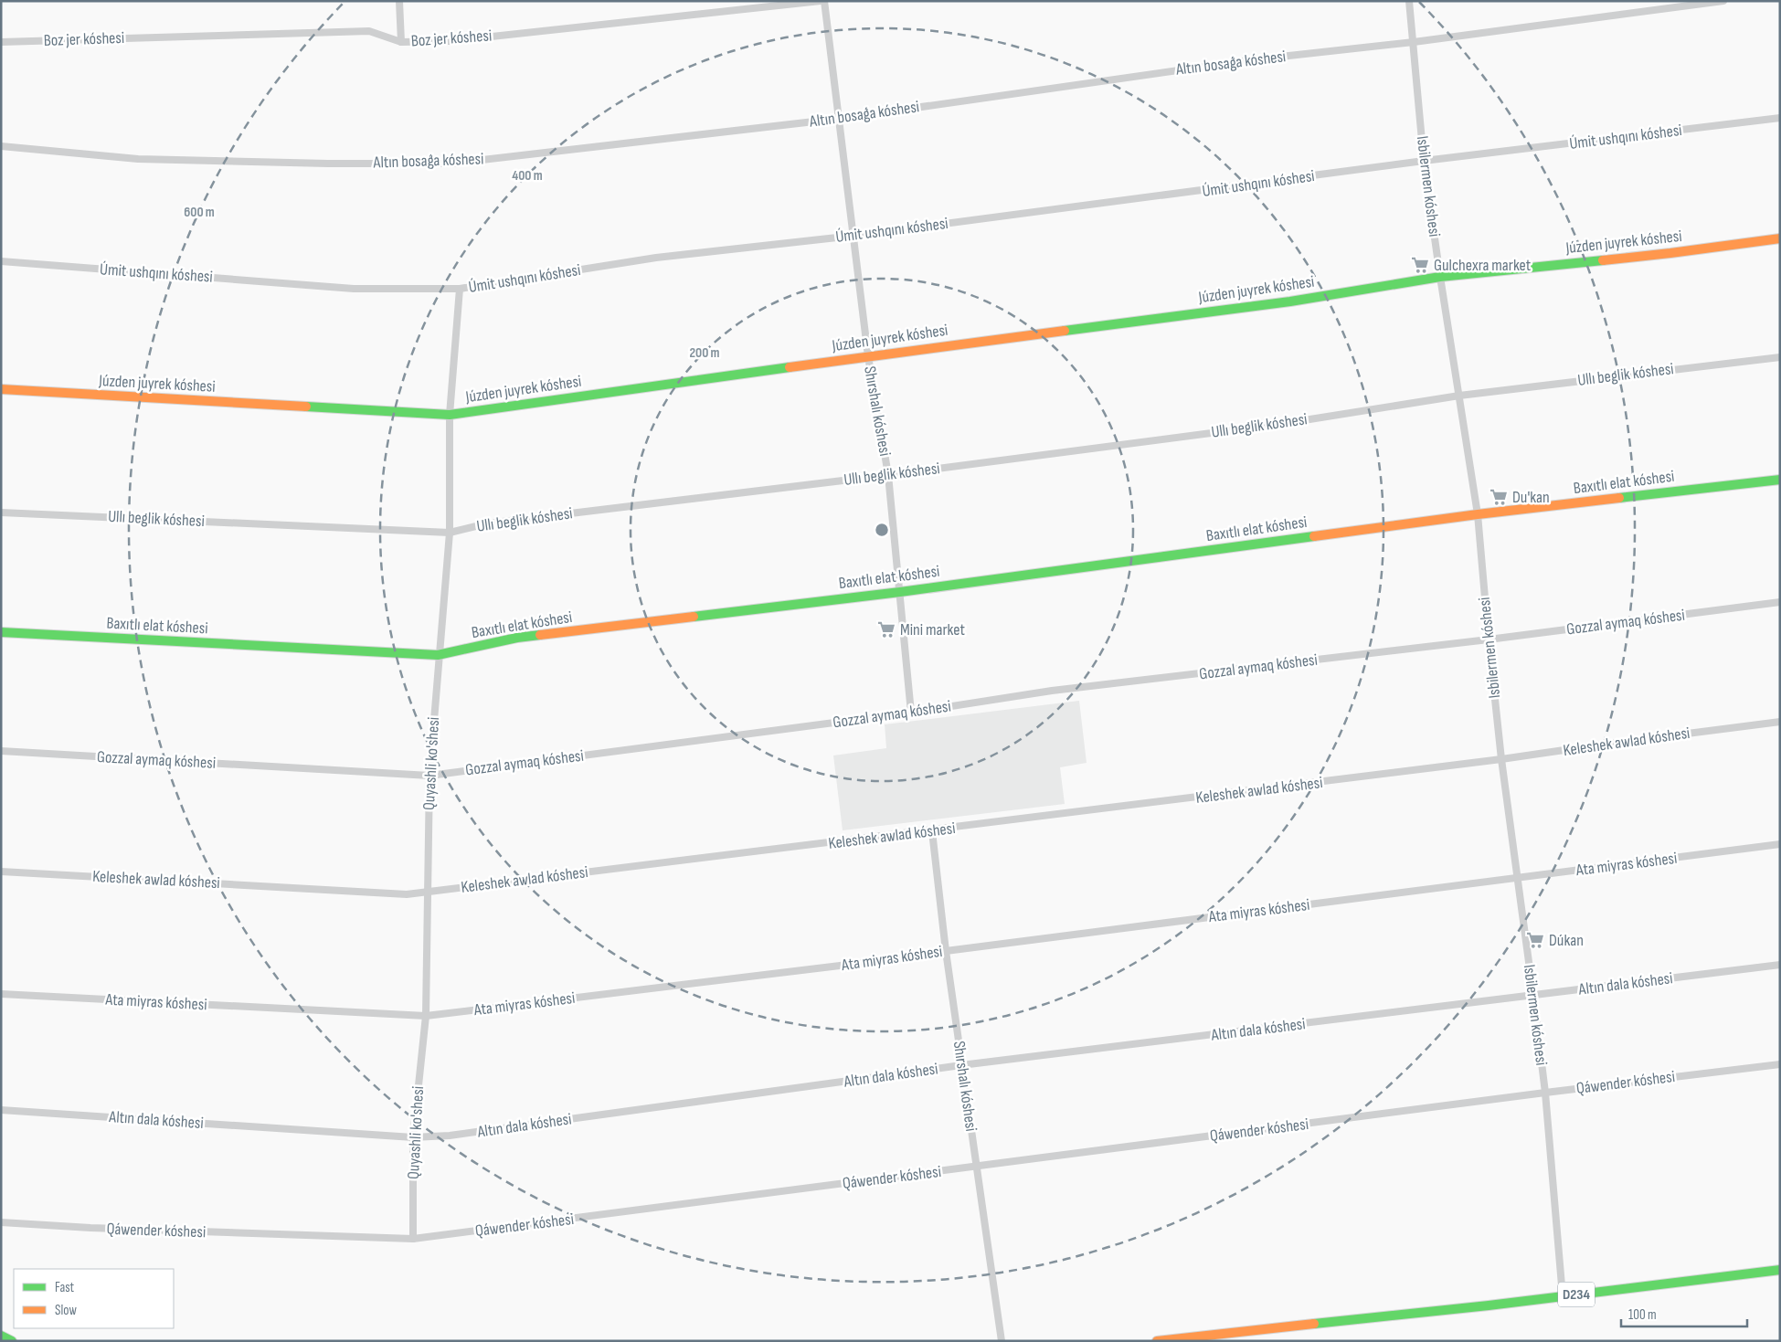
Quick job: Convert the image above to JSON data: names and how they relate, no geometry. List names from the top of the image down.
{
  "streets": {
    "street": [
      "Boz jer kóshesi",
      "Altın bosaǵa kóshesi",
      "Úmit ushqını kóshesi",
      "Isbilermen kóshesi",
      "Júzden juyrek kóshesi",
      "Ullı beglik kóshesi",
      "Shırshalı kóshesi",
      "Baxıtlı elat kóshesi",
      "Gozzal aymaq kóshesi",
      "Keleshek awlad kóshesi",
      "Quyashli ko'shesi",
      "Ata miyras kóshesi",
      "Altın dala kóshesi",
      "Qáwender kóshesi",
      "D234"
    ]
  },
  "crossings": [
    ["Altın bosaǵa kóshesi", "Isbilermen kóshesi"],
    ["Altın bosaǵa kóshesi", "Shırshalı kóshesi"],
    ["Úmit ushqını kóshesi", "Isbilermen kóshesi"],
    ["Úmit ushqını kóshesi", "Shırshalı kóshesi"],
    ["Úmit ushqını kóshesi", "Quyashli ko'shesi"],
    ["Isbilermen kóshesi", "Júzden juyrek kóshesi"],
    ["Isbilermen kóshesi", "Ullı beglik kóshesi"],
    ["Isbilermen kóshesi", "Baxıtlı elat kóshesi"],
    ["Isbilermen kóshesi", "Gozzal aymaq kóshesi"],
    ["Isbilermen kóshesi", "Keleshek awlad kóshesi"],
    ["Isbilermen kóshesi", "Ata miyras kóshesi"],
    ["Isbilermen kóshesi", "Altın dala kóshesi"],
    ["Isbilermen kóshesi", "Qáwender kóshesi"],
    ["Isbilermen kóshesi", "D234"],
    ["Júzden juyrek kóshesi", "Shırshalı kóshesi"],
    ["Júzden juyrek kóshesi", "Quyashli ko'shesi"],
    ["Ullı beglik kóshesi", "Shırshalı kóshesi"],
    ["Ullı beglik kóshesi", "Quyashli ko'shesi"],
    ["Shırshalı kóshesi", "Baxıtlı elat kóshesi"],
    ["Shırshalı kóshesi", "Gozzal aymaq kóshesi"],
    ["Shırshalı kóshesi", "Keleshek awlad kóshesi"],
    ["Shırshalı kóshesi", "Ata miyras kóshesi"],
    ["Shırshalı kóshesi", "Altın dala kóshesi"],
    ["Shırshalı kóshesi", "Qáwender kóshesi"],
    ["Baxıtlı elat kóshesi", "Quyashli ko'shesi"],
    ["Gozzal aymaq kóshesi", "Quyashli ko'shesi"],
    ["Keleshek awlad kóshesi", "Quyashli ko'shesi"],
    ["Quyashli ko'shesi", "Ata miyras kóshesi"],
    ["Quyashli ko'shesi", "Altın dala kóshesi"],
    ["Quyashli ko'shesi", "Qáwender kóshesi"]
  ],
  "places": {
    "supermarket": [
      "Gulchexra market",
      "Du'kan",
      "Mini market",
      "Dúkan"
    ]
  },
  "legend": ["Fast", "Slow"],
  "scale_bar": "100 m",
  "rings": ["400 m", "600 m", "200 m"]
}
